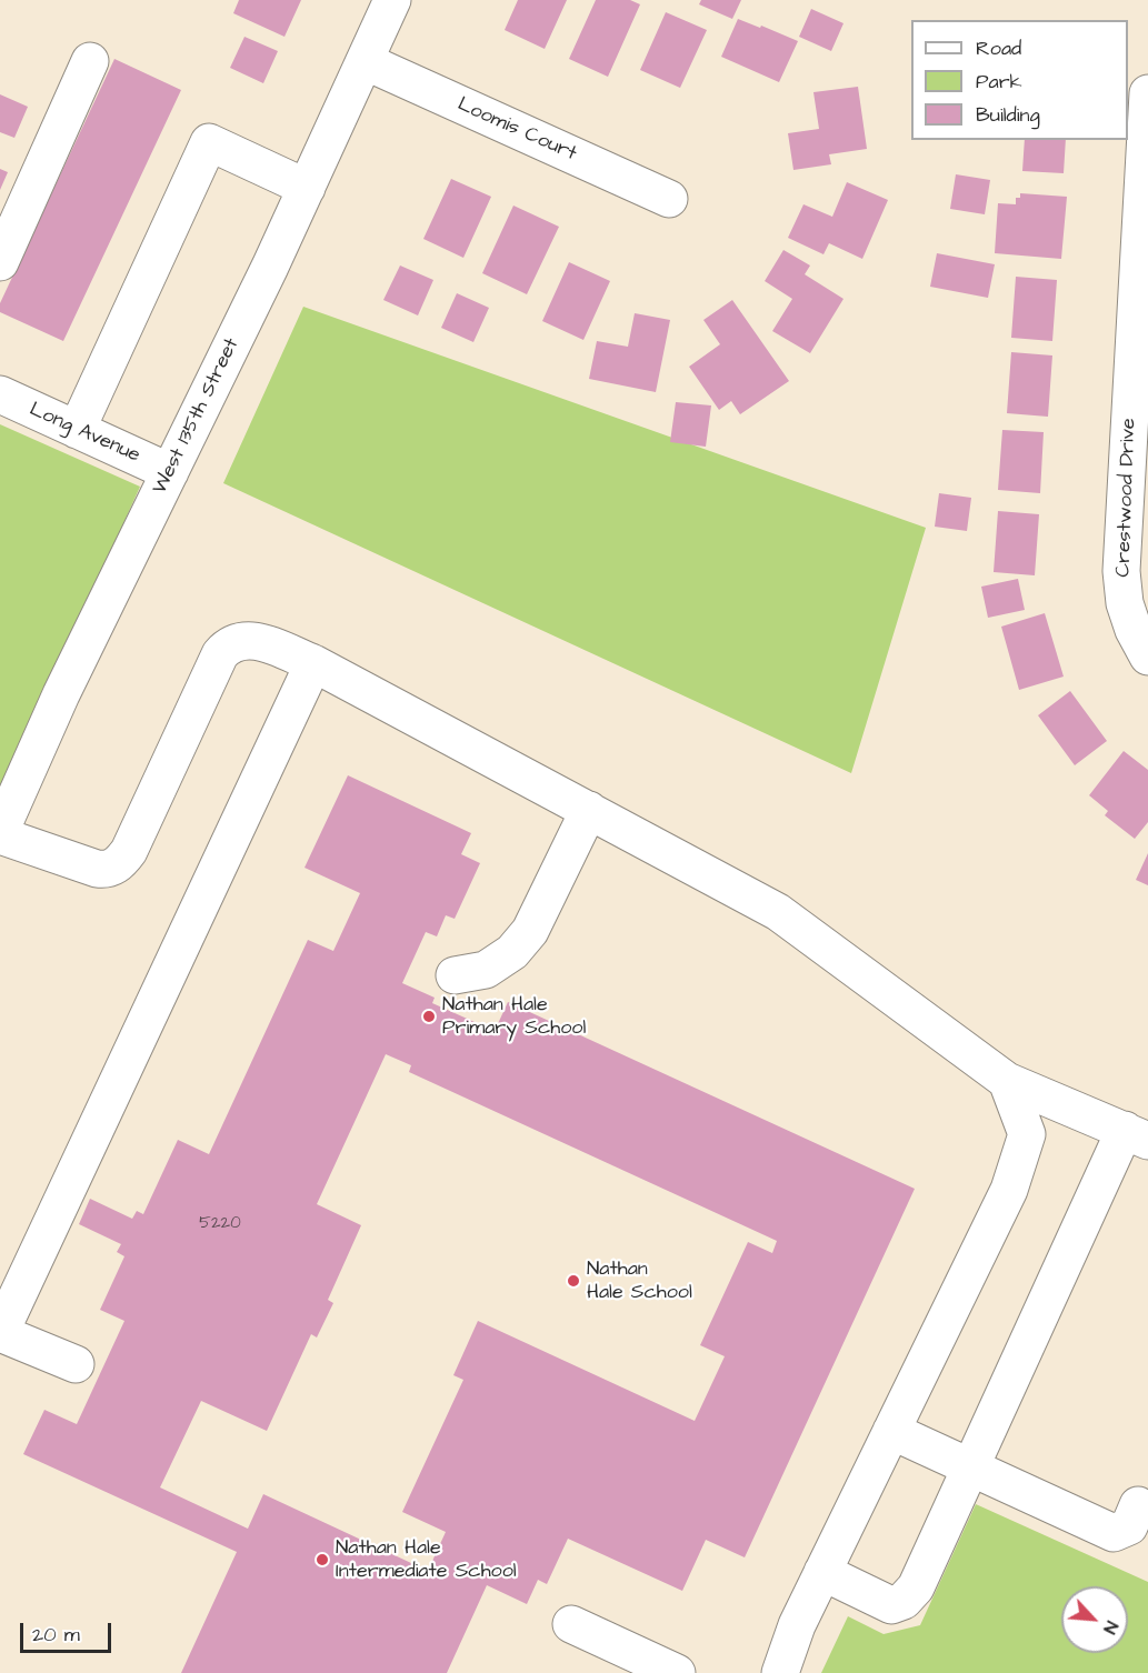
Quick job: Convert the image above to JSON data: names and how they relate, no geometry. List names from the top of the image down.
{
  "streets": {
    "street": [
      "Loomis Court",
      "West 135th Street",
      "Long Avenue",
      "Crestwood Drive"
    ]
  },
  "crossings": [
    ["Loomis Court", "West 135th Street"],
    ["West 135th Street", "Long Avenue"]
  ],
  "places": ["Nathan Hale Primary School", "Nathan Hale School", "Nathan Hale Intermediate School"],
  "house_numbers": ["5220"],
  "legend": ["Road", "Park", "Building"],
  "scale_bar": "20 m",
  "north": "bottom right"
}
